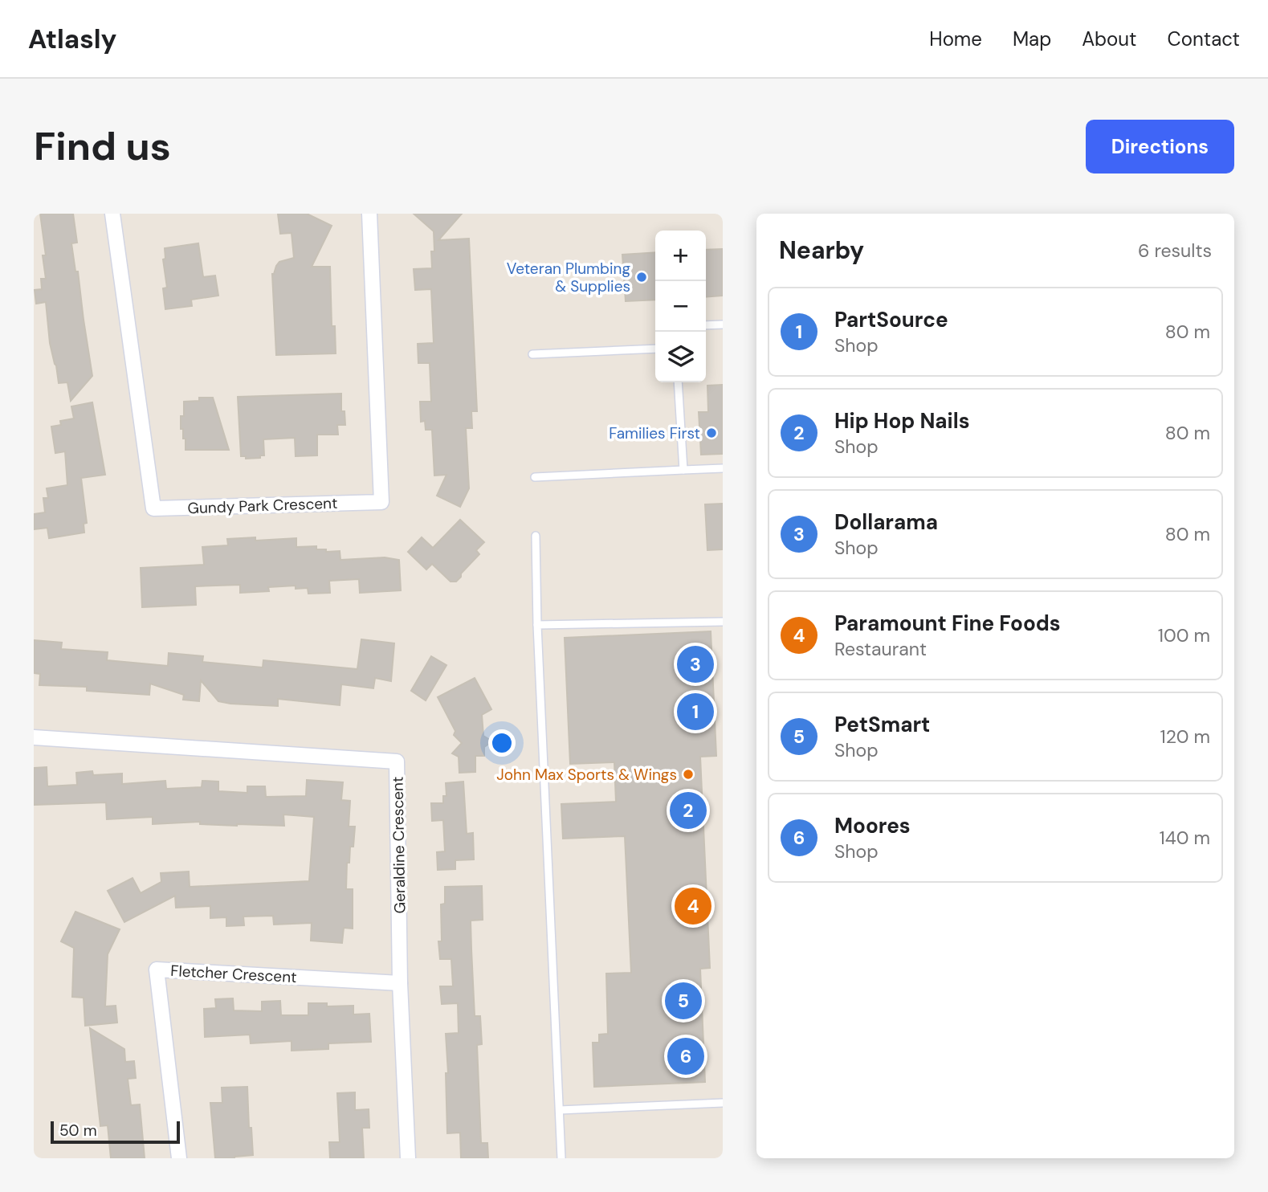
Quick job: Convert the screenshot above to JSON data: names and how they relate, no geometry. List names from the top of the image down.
{
  "streets": {
    "street": ["Gundy Park Crescent", "Geraldine Crescent", "Fletcher Crescent"]
  },
  "crossings": [
    ["Geraldine Crescent", "Fletcher Crescent"]
  ],
  "places": ["Veteran Plumbing & Supplies", "Families First", "John Max Sports & Wings"],
  "scale_bar": "50 m",
  "page": {
    "header": "Atlasly",
    "nav": [
      "Home",
      "Map",
      "About",
      "Contact"
    ],
    "buttons": "Directions",
    "title": "Find us",
    "heading": ["Nearby", "6 results"],
    "map_buttons": ["+", "−"],
    "list": [
      {
        "mark": "1",
        "name": "PartSource",
        "note": "Shop",
        "value": "80 m"
      },
      {
        "mark": "2",
        "name": "Hip Hop Nails",
        "note": "Shop",
        "value": "80 m"
      },
      {
        "mark": "3",
        "name": "Dollarama",
        "note": "Shop",
        "value": "80 m"
      },
      {
        "mark": "4",
        "name": "Paramount Fine Foods",
        "note": "Restaurant",
        "value": "100 m"
      },
      {
        "mark": "5",
        "name": "PetSmart",
        "note": "Shop",
        "value": "120 m"
      },
      {
        "mark": "6",
        "name": "Moores",
        "note": "Shop",
        "value": "140 m"
      }
    ],
    "pins": [
      "3",
      "1",
      "2",
      "4",
      "5",
      "6"
    ],
    "scale": "50 m"
  }
}
